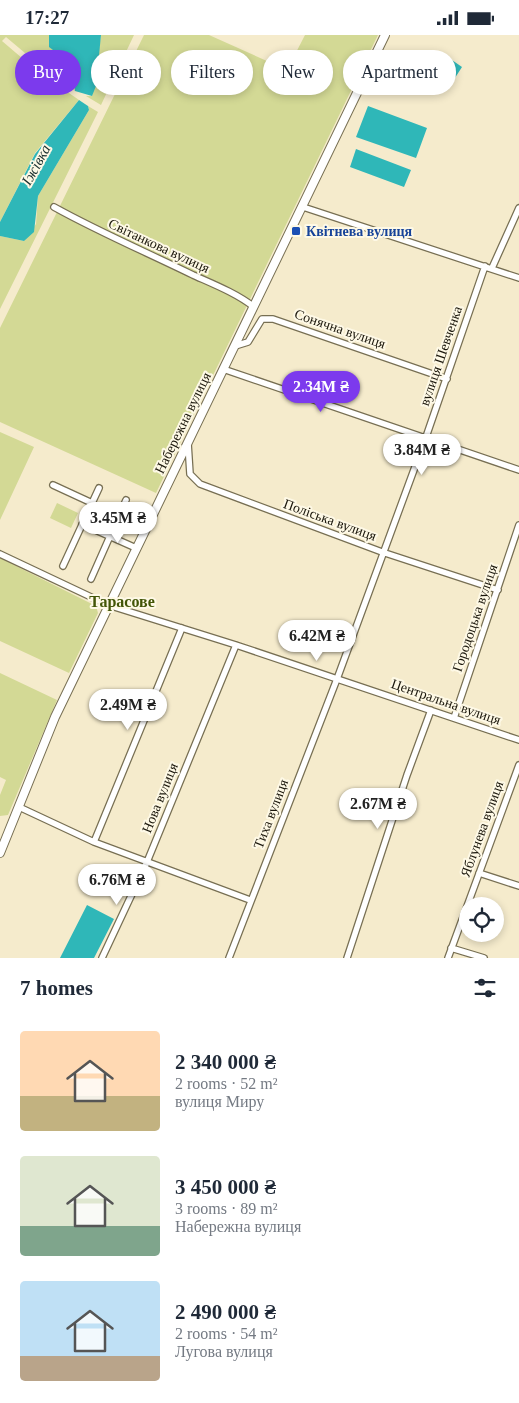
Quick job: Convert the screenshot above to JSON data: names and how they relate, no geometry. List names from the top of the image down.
{
  "streets": {
    "street": [
      "Світанкова вулиця",
      "Сонячна вулиця",
      "вулиця Шевченка",
      "Набережна вулиця",
      "Поліська вулиця",
      "Городоцька вулиця",
      "Центральна вулиця",
      "Нова вулиця",
      "Тиха вулиця",
      "Яблунева вулиця"
    ]
  },
  "crossings": [
    ["Світанкова вулиця", "Набережна вулиця"],
    ["Сонячна вулиця", "вулиця Шевченка"],
    ["Сонячна вулиця", "Набережна вулиця"],
    ["вулиця Шевченка", "Поліська вулиця"],
    ["вулиця Шевченка", "Центральна вулиця"],
    ["вулиця Шевченка", "Тиха вулиця"],
    ["Набережна вулиця", "Поліська вулиця"],
    ["Набережна вулиця", "Центральна вулиця"],
    ["Поліська вулиця", "Городоцька вулиця"],
    ["Городоцька вулиця", "Центральна вулиця"],
    ["Центральна вулиця", "Нова вулиця"],
    ["Центральна вулиця", "Тиха вулиця"]
  ],
  "districts": ["Тарасове"],
  "water": ["Іжівка"],
  "places": {
    "transit": ["Квітнева вулиця"]
  },
  "page": {
    "status": "17:27",
    "chip": [
      "Buy",
      "Rent",
      "Filters",
      "New",
      "Apartment"
    ],
    "price": [
      "2.34M ₴",
      "3.84M ₴",
      "3.45M ₴",
      "6.42M ₴",
      "2.49M ₴",
      "2.67M ₴",
      "6.76M ₴"
    ],
    "heading": "7 homes",
    "list": [
      {
        "name": "2 340 000 ₴",
        "note": "2 rooms · 52 m² · вулиця Миру"
      },
      {
        "name": "3 450 000 ₴",
        "note": "3 rooms · 89 m² · Набережна вулиця"
      },
      {
        "name": "2 490 000 ₴",
        "note": "2 rooms · 54 m² · Лугова вулиця"
      }
    ]
  }
}
